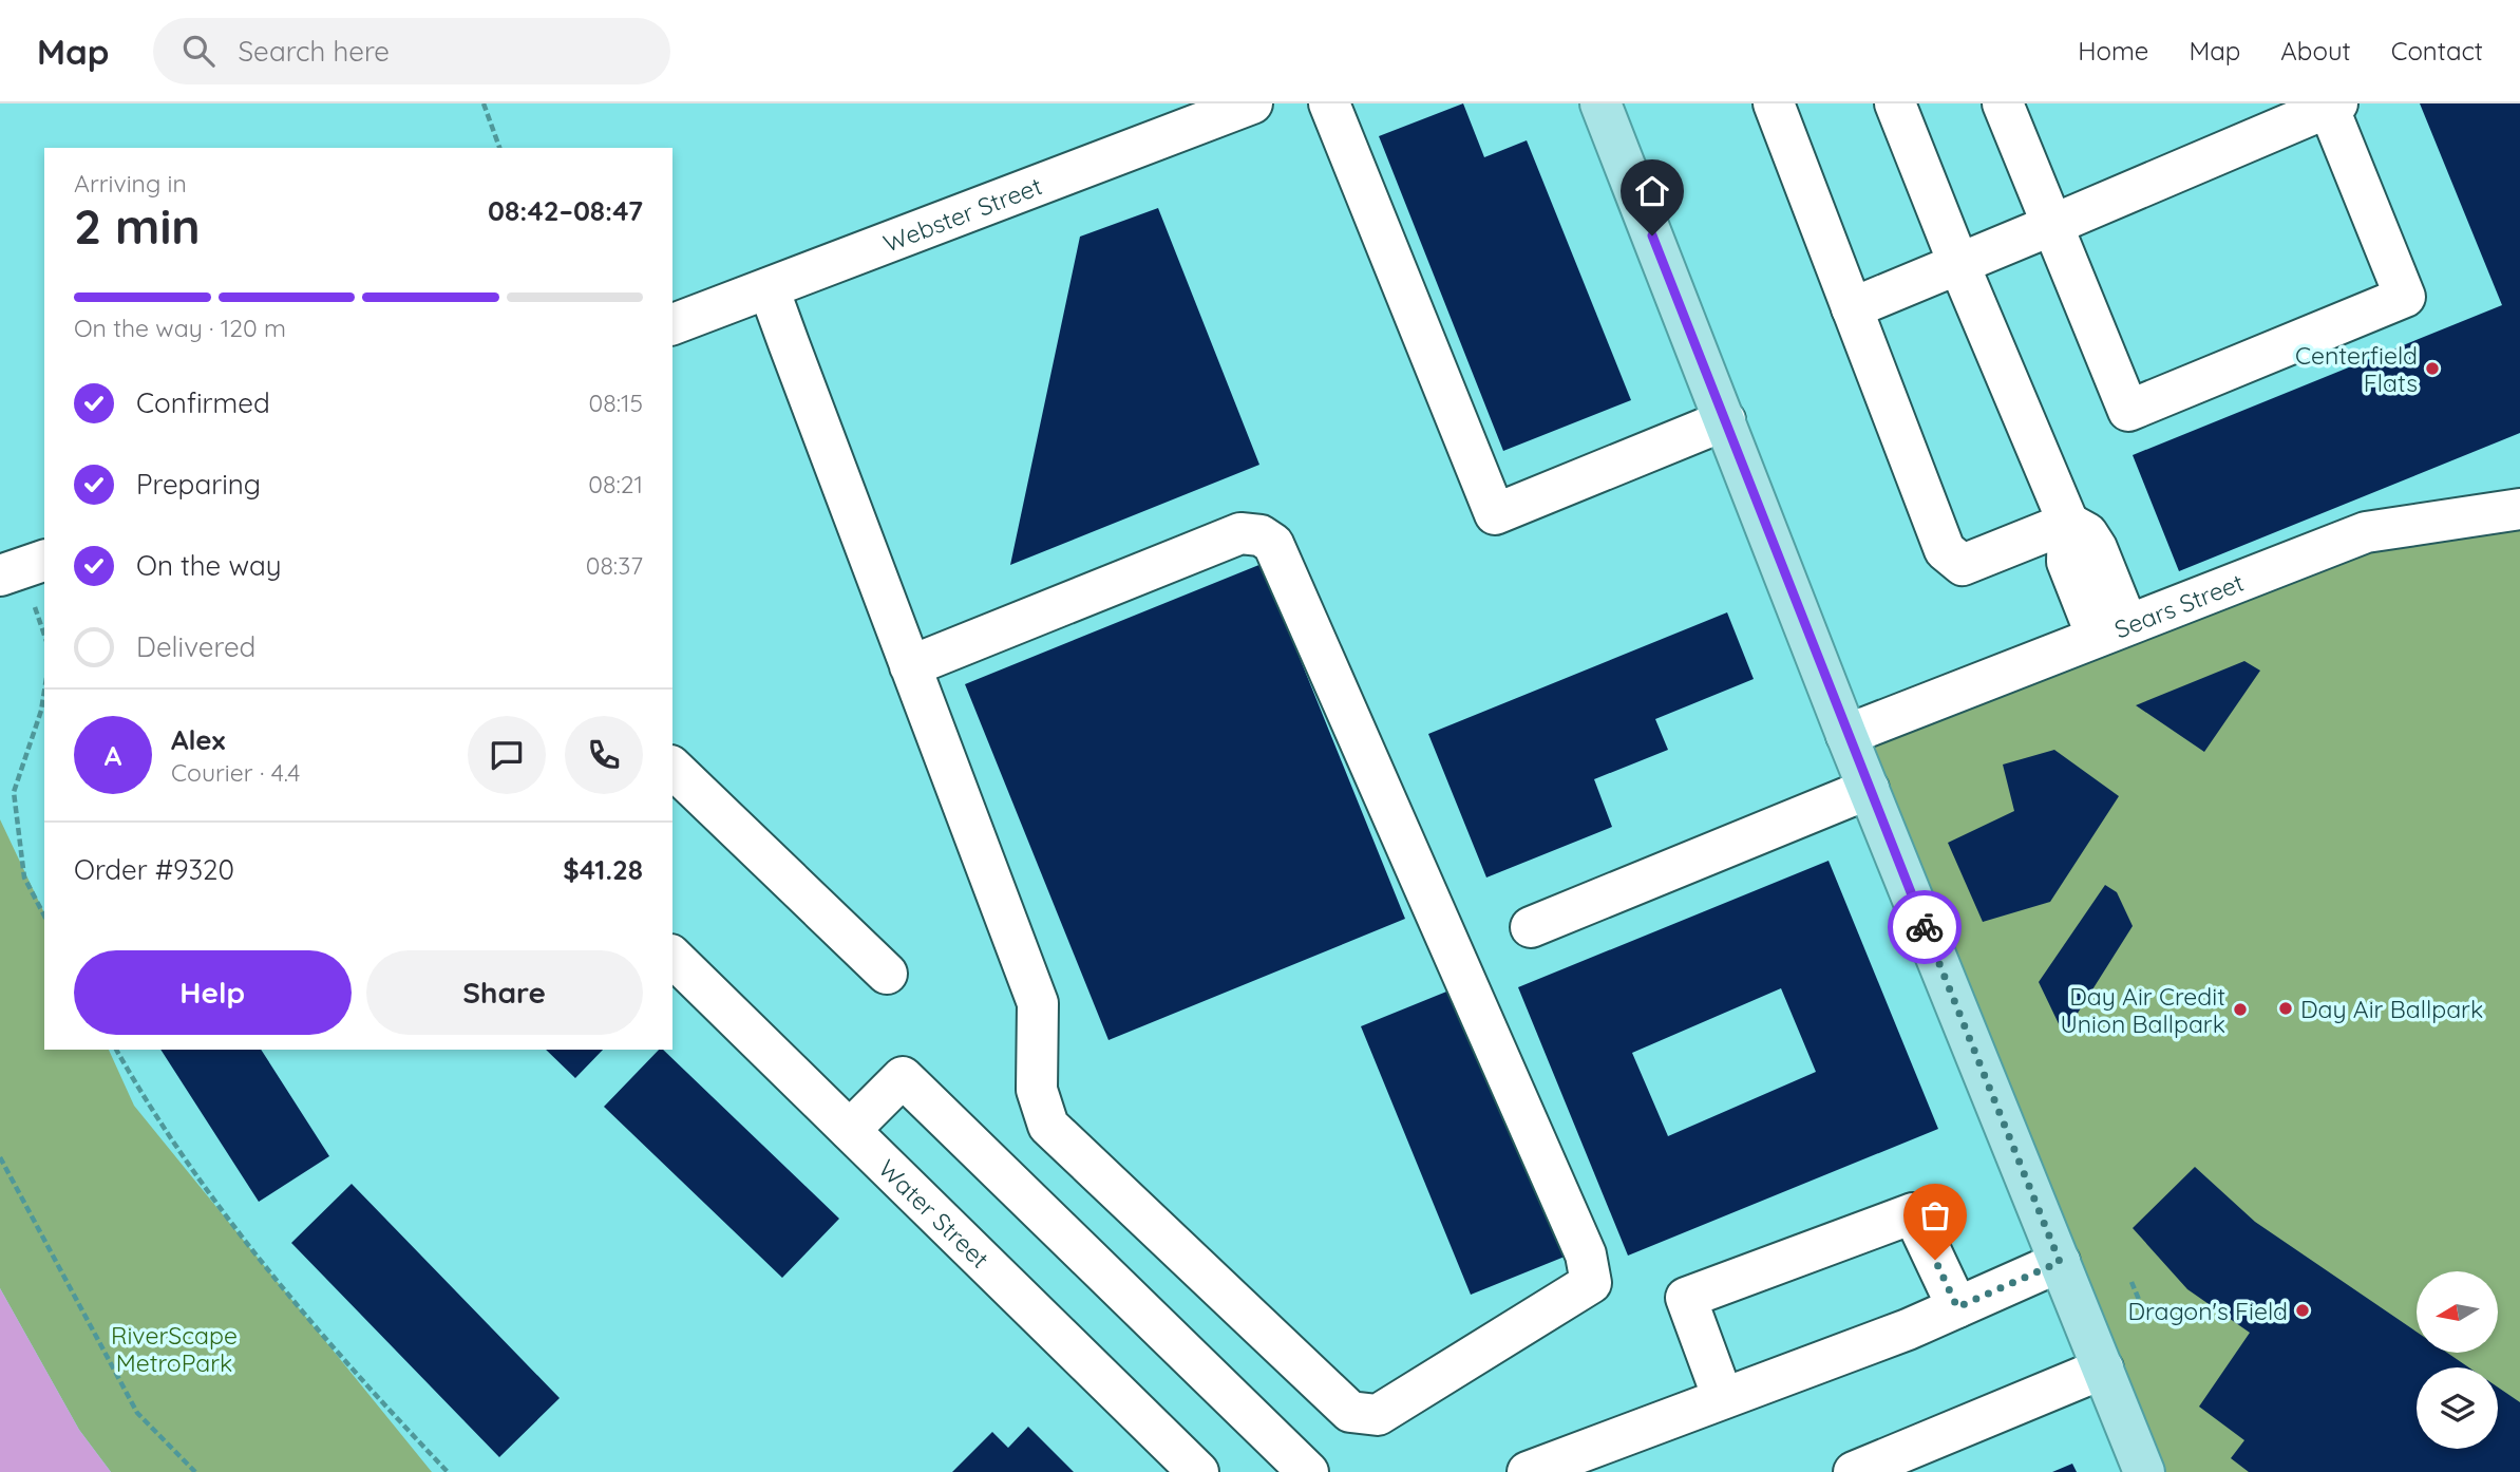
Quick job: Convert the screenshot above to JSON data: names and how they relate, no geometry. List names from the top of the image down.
{
  "streets": {
    "street": ["Webster Street", "Sears Street", "Water Street"]
  },
  "parks": ["RiverScape MetroPark"],
  "places": [
    "Centerfield Flats",
    "Day Air Ballpark",
    "Day Air Credit Union Ballpark",
    "Dragon's Field"
  ],
  "north": "left",
  "page": {
    "header": "Map",
    "search": "Search here",
    "nav": [
      "Home",
      "Map",
      "About",
      "Contact"
    ],
    "heading": ["2 min", "Arriving in", "08:42–08:47"],
    "panel": [
      "Alex",
      "Courier · 4.4",
      "Order #9320",
      "$41.28"
    ],
    "bar": "On the way · 120 m",
    "list": [
      ["Confirmed", "08:15"],
      ["Preparing", "08:21"],
      ["On the way", "08:37"],
      "Delivered"
    ],
    "round": "A",
    "buttons": ["Help", "Share"]
  }
}
